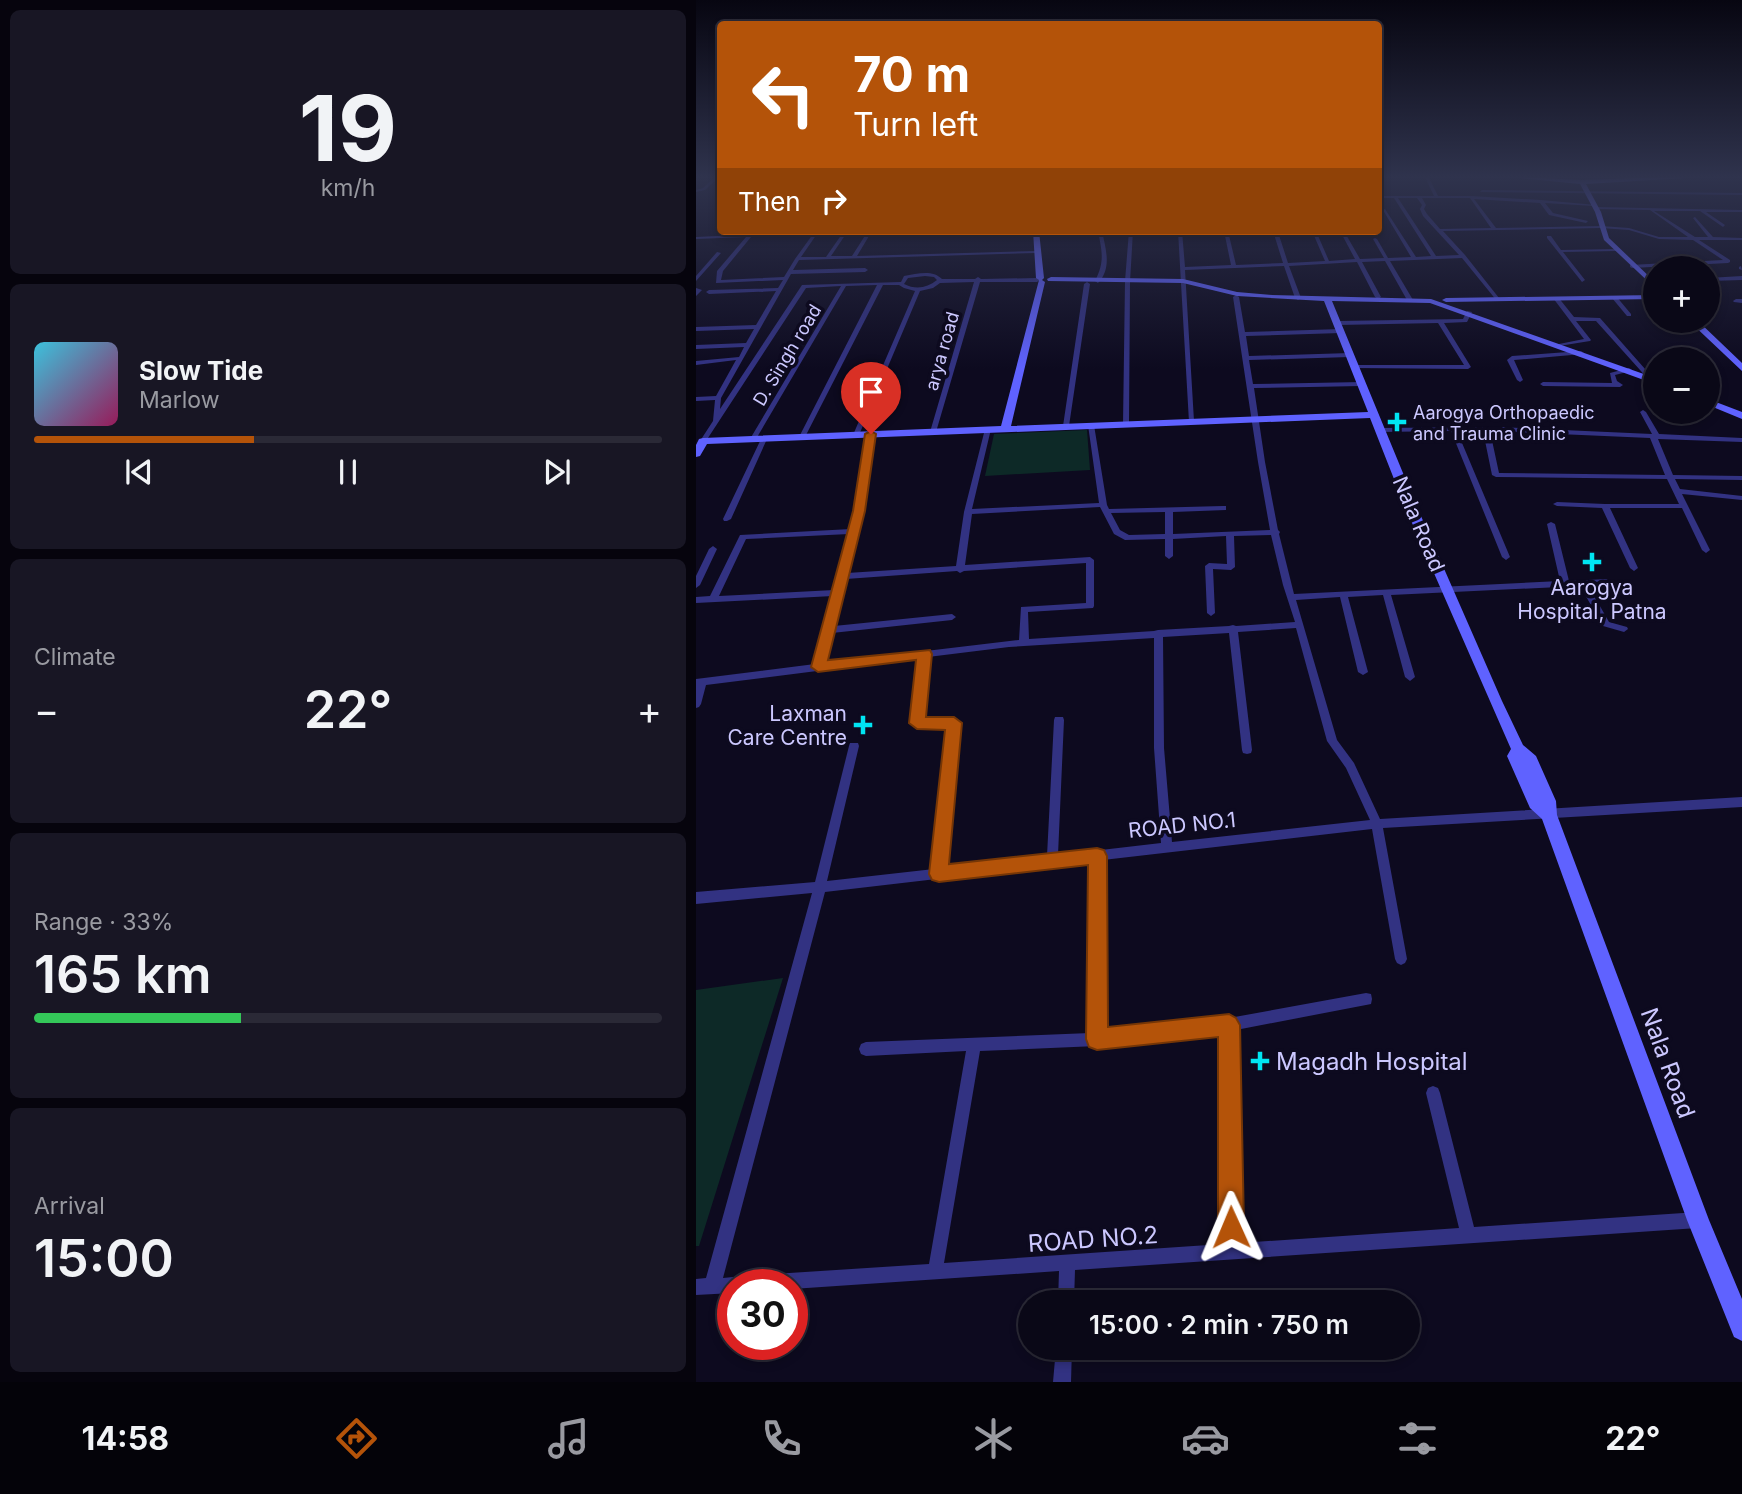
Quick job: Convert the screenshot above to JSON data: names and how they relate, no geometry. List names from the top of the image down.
{
  "streets": {
    "main road": ["Nala Road"],
    "street": [
      "arya road",
      "D. Singh road",
      "ROAD NO.1",
      "ROAD NO.2"
    ]
  },
  "crossings": [
    ["Nala Road", "ROAD NO.1"],
    ["Nala Road", "ROAD NO.2"]
  ],
  "places": {
    "health": [
      "Aarogya Orthopaedic and Trauma Clinic",
      "Aarogya Hospital, Patna",
      "Laxman Care Centre",
      "Magadh Hospital"
    ]
  },
  "page": {
    "tile": [
      ["19", "km/h"],
      "Climate",
      ["Range · 33%", "165 km"],
      ["Arrival", "15:00"]
    ],
    "turn": ["70 m", "Turn left"],
    "then": "Then",
    "map_buttons": ["+", "−"],
    "song": ["Slow Tide", "Marlow"],
    "heat": ["−", "22°", "+"],
    "limit": "30",
    "trip": "15:00 · 2 min · 750 m",
    "tabs": ["14:58", "22°"]
  }
}
